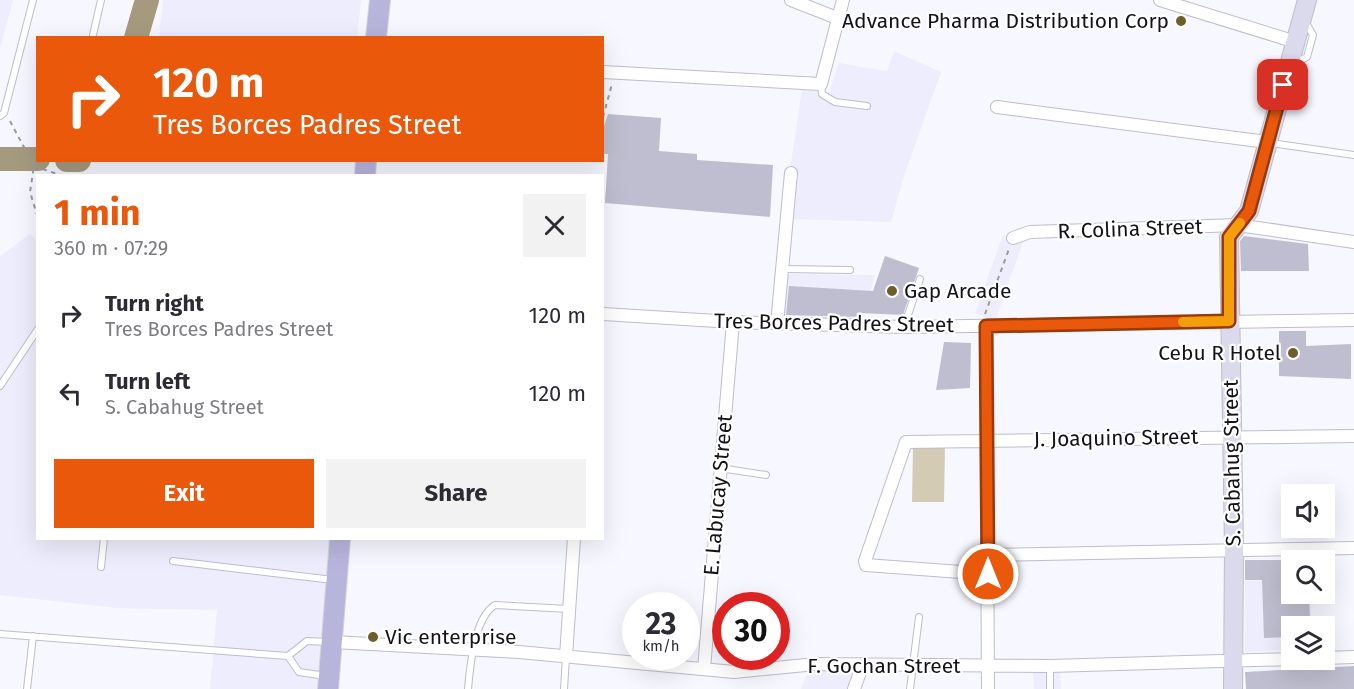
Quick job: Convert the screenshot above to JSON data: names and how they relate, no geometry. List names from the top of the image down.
{
  "streets": {
    "street": [
      "R. Colina Street",
      "Tres Borces Padres Street",
      "J. Joaquino Street",
      "S. Cabahug Street",
      "E. Labucay Street",
      "F. Gochan Street"
    ]
  },
  "crossings": [
    ["R. Colina Street", "S. Cabahug Street"],
    ["Tres Borces Padres Street", "S. Cabahug Street"],
    ["Tres Borces Padres Street", "E. Labucay Street"],
    ["J. Joaquino Street", "S. Cabahug Street"],
    ["S. Cabahug Street", "F. Gochan Street"],
    ["E. Labucay Street", "F. Gochan Street"]
  ],
  "places": [
    "Advance Pharma Distribution Corp",
    "Gap Arcade",
    "Cebu R Hotel",
    "Vic enterprise"
  ],
  "page": {
    "turn": ["120 m", "Tres Borces Padres Street"],
    "heading": ["1 min", "360 m · 07:29"],
    "list": [
      {
        "name": "Turn right",
        "note": "Tres Borces Padres Street",
        "value": "120 m"
      },
      {
        "name": "Turn left",
        "note": "S. Cabahug Street",
        "value": "120 m"
      }
    ],
    "buttons": ["Exit", "Share"],
    "speed": "23 km/h",
    "limit": "30"
  }
}
